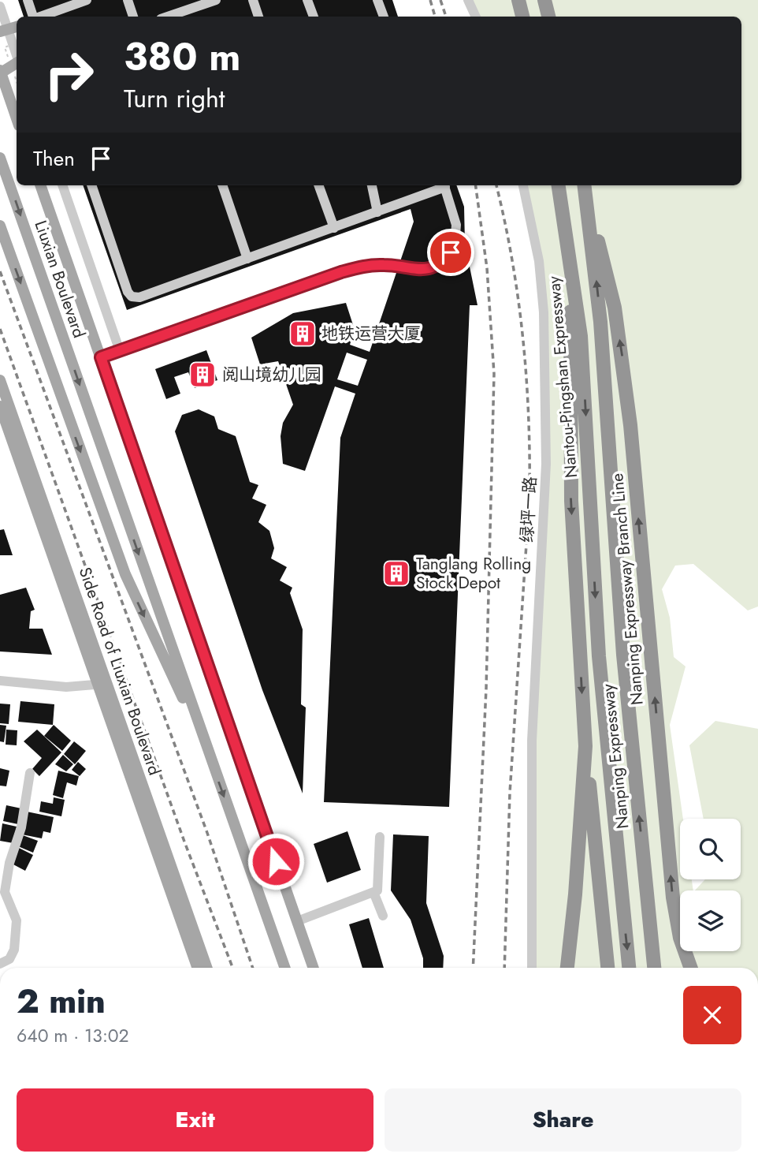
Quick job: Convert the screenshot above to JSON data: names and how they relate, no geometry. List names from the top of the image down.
{
  "streets": {
    "highway": ["Nantou-Pingshan Expressway", "Nanping Expressway Branch Line", "Nanping Expressway"],
    "main road": ["Liuxian Boulevard", "Side Road of Liuxian Boulevard"],
    "street": ["绿坪一路"]
  },
  "crossings": [
    ["Nantou-Pingshan Expressway", "Nanping Expressway"],
    ["Nanping Expressway Branch Line", "Nanping Expressway"]
  ],
  "places": {
    "building": ["地铁运营大厦", "阅山境幼儿园", "Tanglang Rolling Stock Depot"]
  },
  "page": {
    "turn": ["380 m", "Turn right"],
    "then": "Then",
    "heading": ["2 min", "640 m · 13:02"],
    "buttons": ["Exit", "Share"]
  }
}
